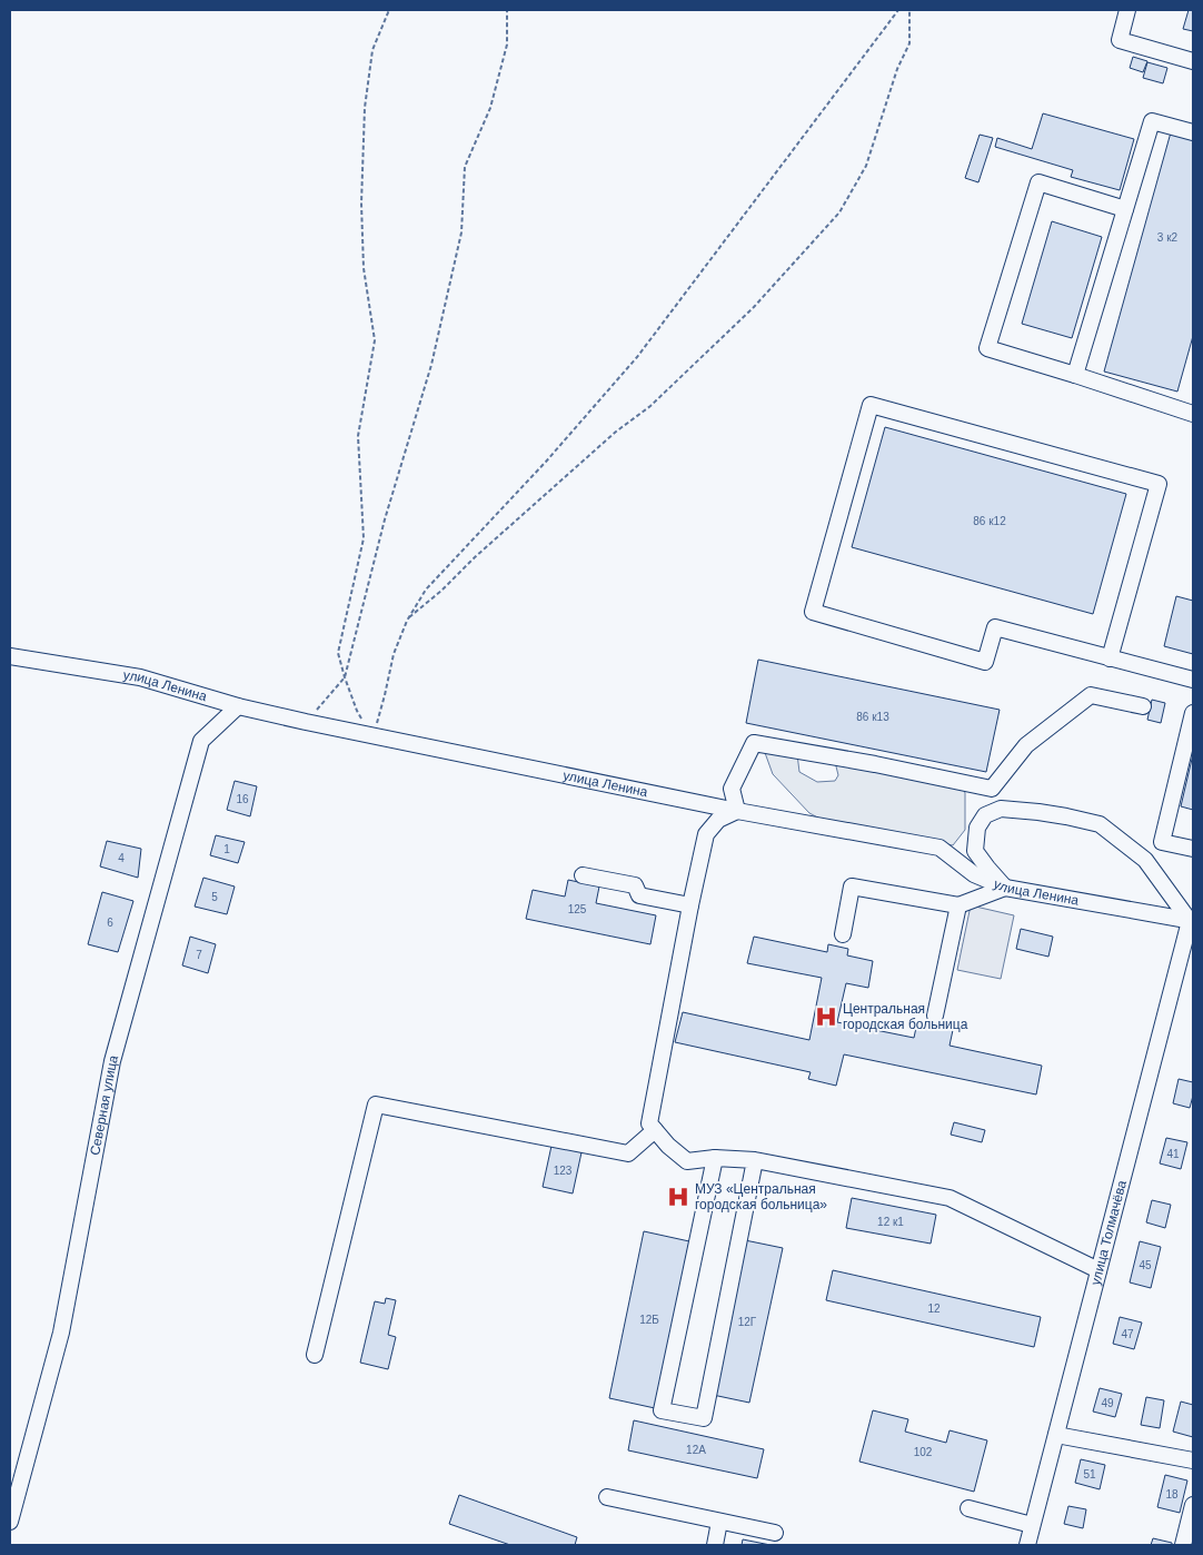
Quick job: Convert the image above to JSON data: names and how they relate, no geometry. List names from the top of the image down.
{
  "streets": {
    "street": ["улица Ленина", "Северная улица", "улица Толмачёва"]
  },
  "crossings": [
    ["улица Ленина", "Северная улица"],
    ["улица Ленина", "улица Толмачёва"]
  ],
  "places": {
    "hospital": ["Центральная городская больница", "МУЗ «Центральная городская больница»"]
  },
  "house_numbers": [
    "3 к2",
    "86 к12",
    "86 к13",
    "16",
    "1",
    "4",
    "5",
    "125",
    "6",
    "7",
    "41",
    "123",
    "12 к1",
    "45",
    "12",
    "12Б",
    "12Г",
    "47",
    "49",
    "12А",
    "102",
    "51",
    "18"
  ]
}
